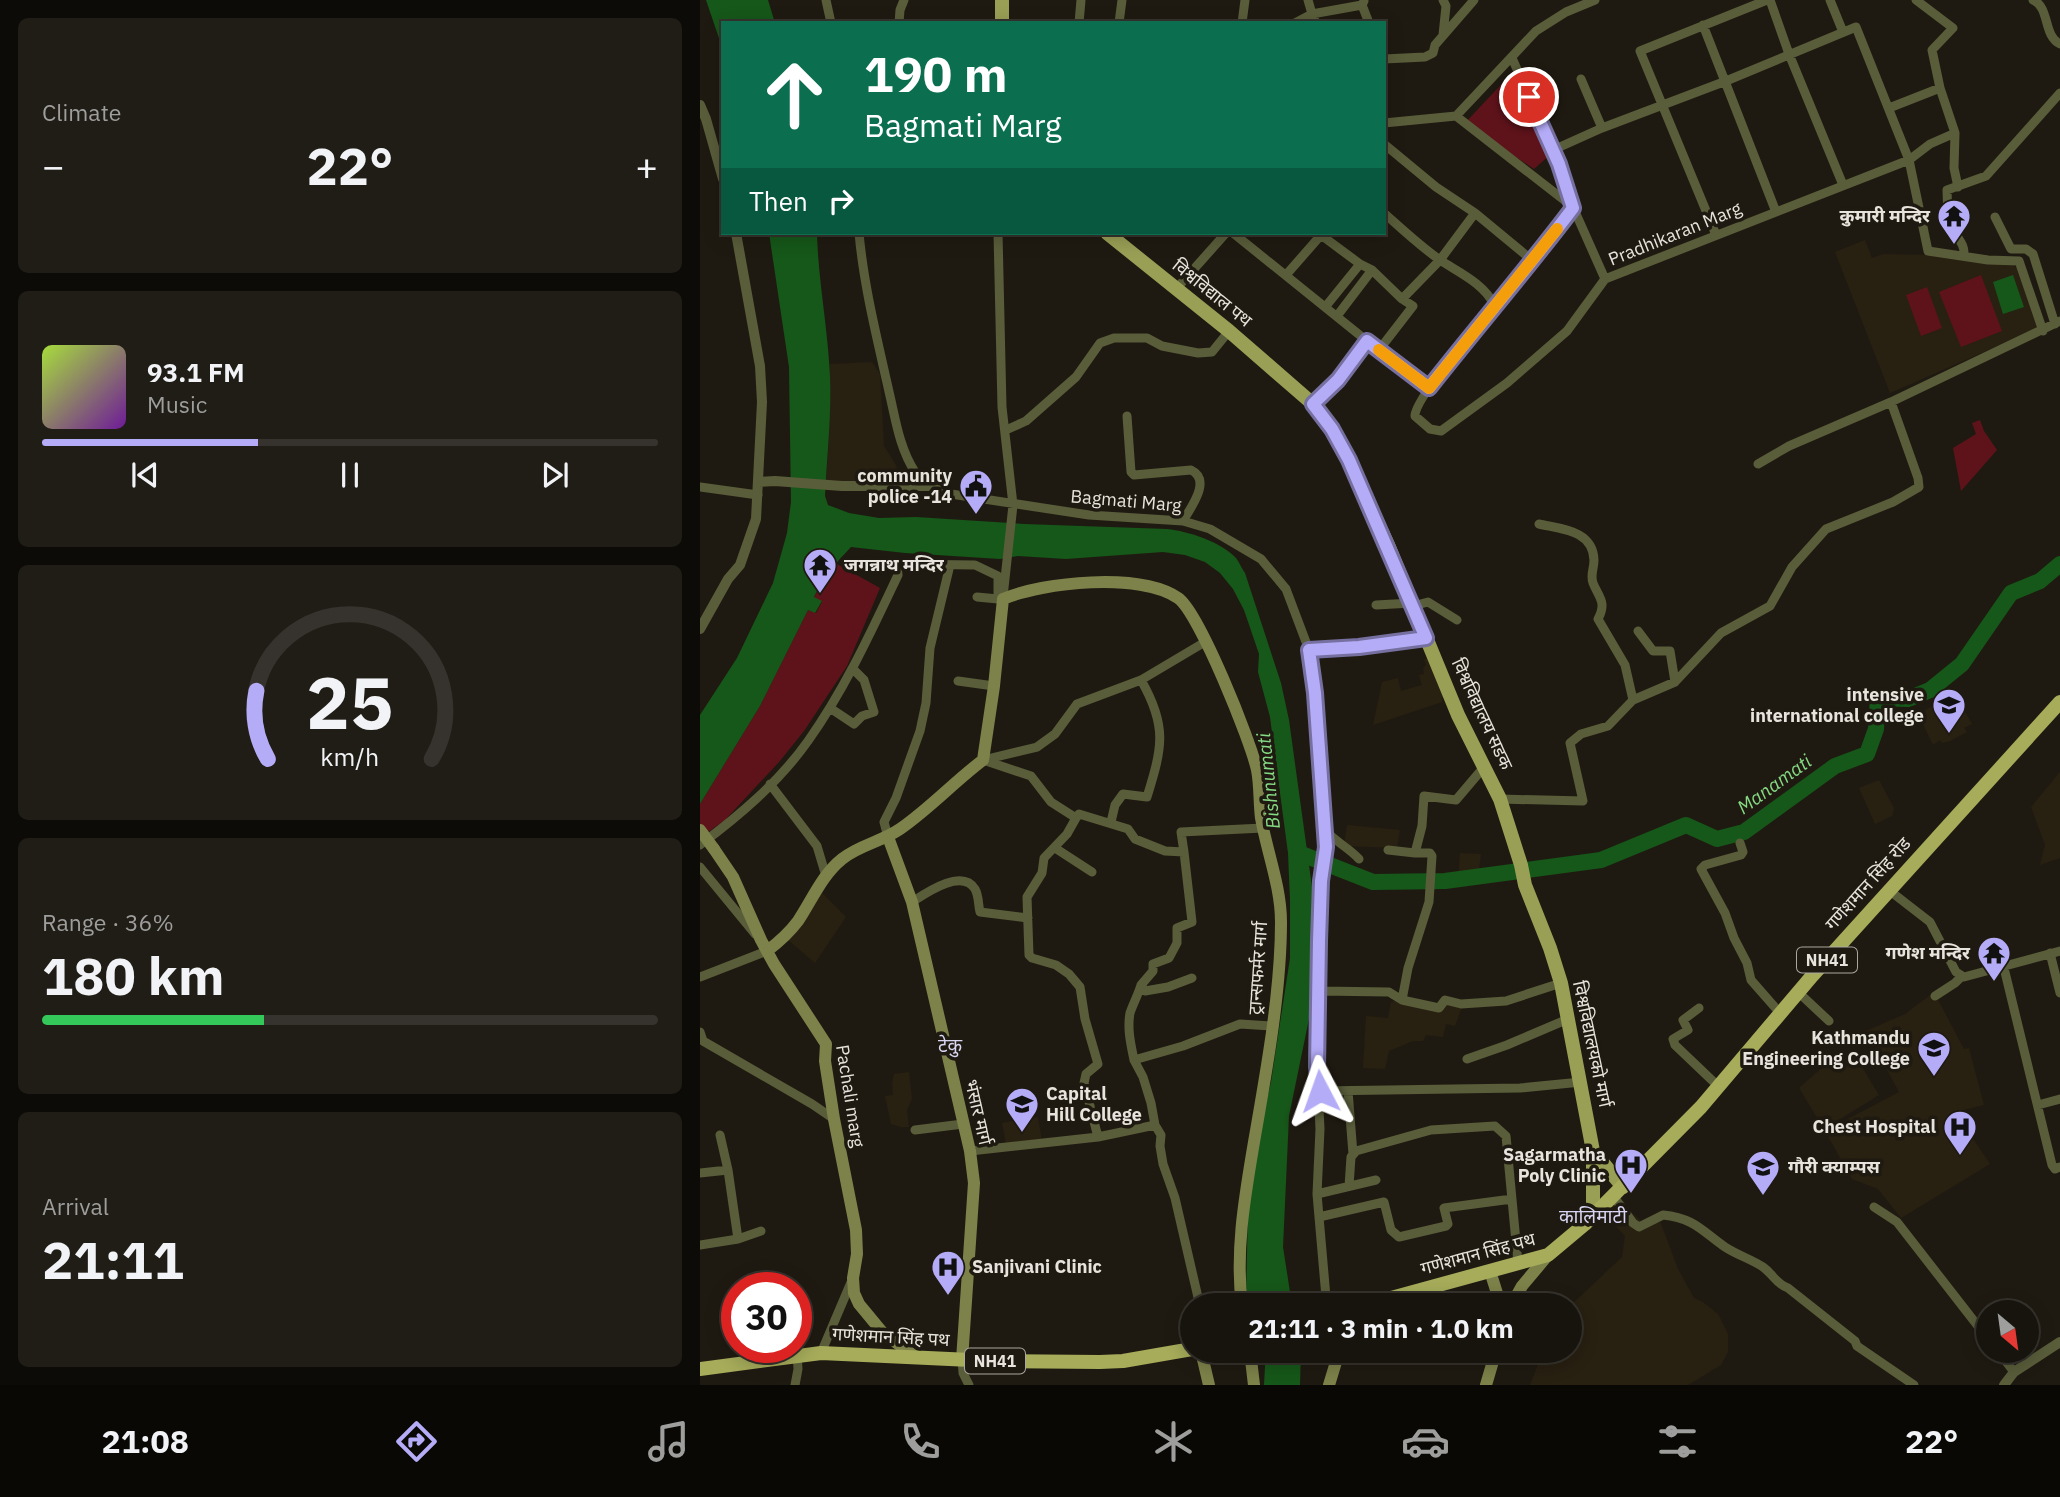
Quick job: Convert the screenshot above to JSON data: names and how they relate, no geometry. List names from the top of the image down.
{
  "streets": {
    "highway": ["गणेशमान सिंह रोड", "NH41", "गणेशमान सिंह पथ"],
    "main road": [
      "विश्वविद्याल पथ",
      "विश्वविद्यालय सडक",
      "ट्रान्सफर्मर मार्ग",
      "विश्वविद्यालयको मार्ग",
      "Pachali marg",
      "भंसार मार्ग"
    ],
    "street": ["Pradhikaran Marg", "Bagmati Marg"]
  },
  "crossings": [
    ["विश्वविद्याल पथ", "विश्वविद्यालय सडक"],
    ["विश्वविद्यालय सडक", "विश्वविद्यालयको मार्ग"],
    ["गणेशमान सिंह रोड", "विश्वविद्यालयको मार्ग"],
    ["गणेशमान सिंह रोड", "गणेशमान सिंह पथ"],
    ["विश्वविद्यालयको मार्ग", "गणेशमान सिंह पथ"],
    ["भंसार मार्ग", "गणेशमान सिंह पथ"]
  ],
  "districts": ["टेकु", "कालिमाटी"],
  "water": ["Bishnumati", "Manamati"],
  "places": {
    "temple": ["कुमारी मन्दिर", "जगन्नाथ मन्दिर", "गणेश मन्दिर"],
    "public building": ["community police -14"],
    "school or university": [
      "intensive international college",
      "Kathmandu Engineering College",
      "Capital Hill College",
      "गौरी क्याम्पस"
    ],
    "hospital": ["Chest Hospital", "Sagarmatha Poly Clinic", "Sanjivani Clinic"]
  },
  "north": "bottom right",
  "page": {
    "tile": [
      "Climate",
      ["Range · 36%", "180 km"],
      ["Arrival", "21:11"]
    ],
    "turn": ["190 m", "Bagmati Marg"],
    "heat": ["−", "22°", "+"],
    "then": "Then",
    "song": ["93.1 FM", "Music"],
    "limit": "30",
    "trip": "21:11 · 3 min · 1.0 km",
    "tabs": ["21:08", "22°"],
    "gauge": ["25", "km/h"]
  }
}
